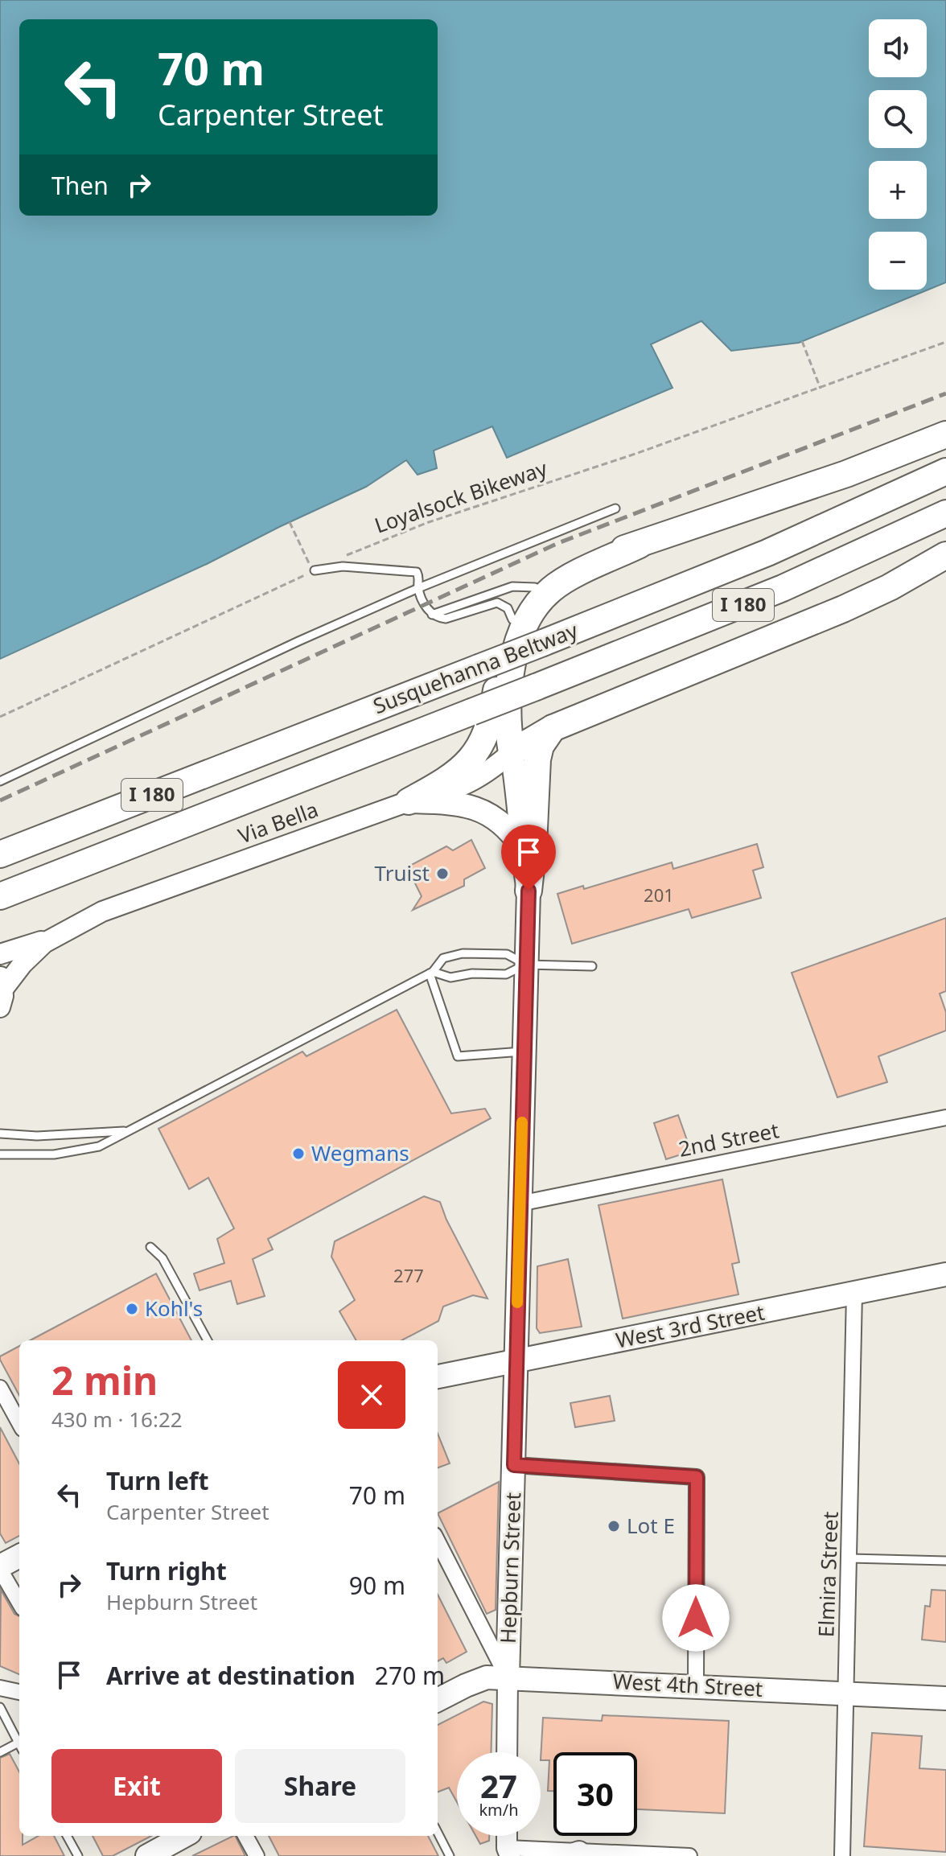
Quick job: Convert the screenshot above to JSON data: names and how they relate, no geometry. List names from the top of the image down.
{
  "streets": {
    "highway": ["I 180", "Susquehanna Beltway"],
    "main road": [
      "Via Bella",
      "West 3rd Street",
      "Hepburn Street",
      "West 4th Street"
    ],
    "street": ["2nd Street", "Elmira Street"],
    "path": ["Loyalsock Bikeway"]
  },
  "crossings": [
    ["Via Bella", "Hepburn Street"],
    ["2nd Street", "Hepburn Street"],
    ["West 3rd Street", "Hepburn Street"],
    ["West 3rd Street", "Elmira Street"],
    ["Hepburn Street", "West 4th Street"],
    ["Elmira Street", "West 4th Street"]
  ],
  "places": [
    "Truist",
    "Wegmans",
    "Kohl's",
    "Lot E"
  ],
  "house_numbers": ["201", "277"],
  "page": {
    "map_buttons": ["+", "−"],
    "turn": ["70 m", "Carpenter Street"],
    "then": "Then",
    "heading": ["2 min", "430 m · 16:22"],
    "list": [
      {
        "name": "Turn left",
        "note": "Carpenter Street",
        "value": "70 m"
      },
      {
        "name": "Turn right",
        "note": "Hepburn Street",
        "value": "90 m"
      },
      {
        "name": "Arrive at destination",
        "value": "270 m"
      }
    ],
    "buttons": ["Exit", "Share"],
    "speed": "27 km/h",
    "limit": "30"
  }
}
